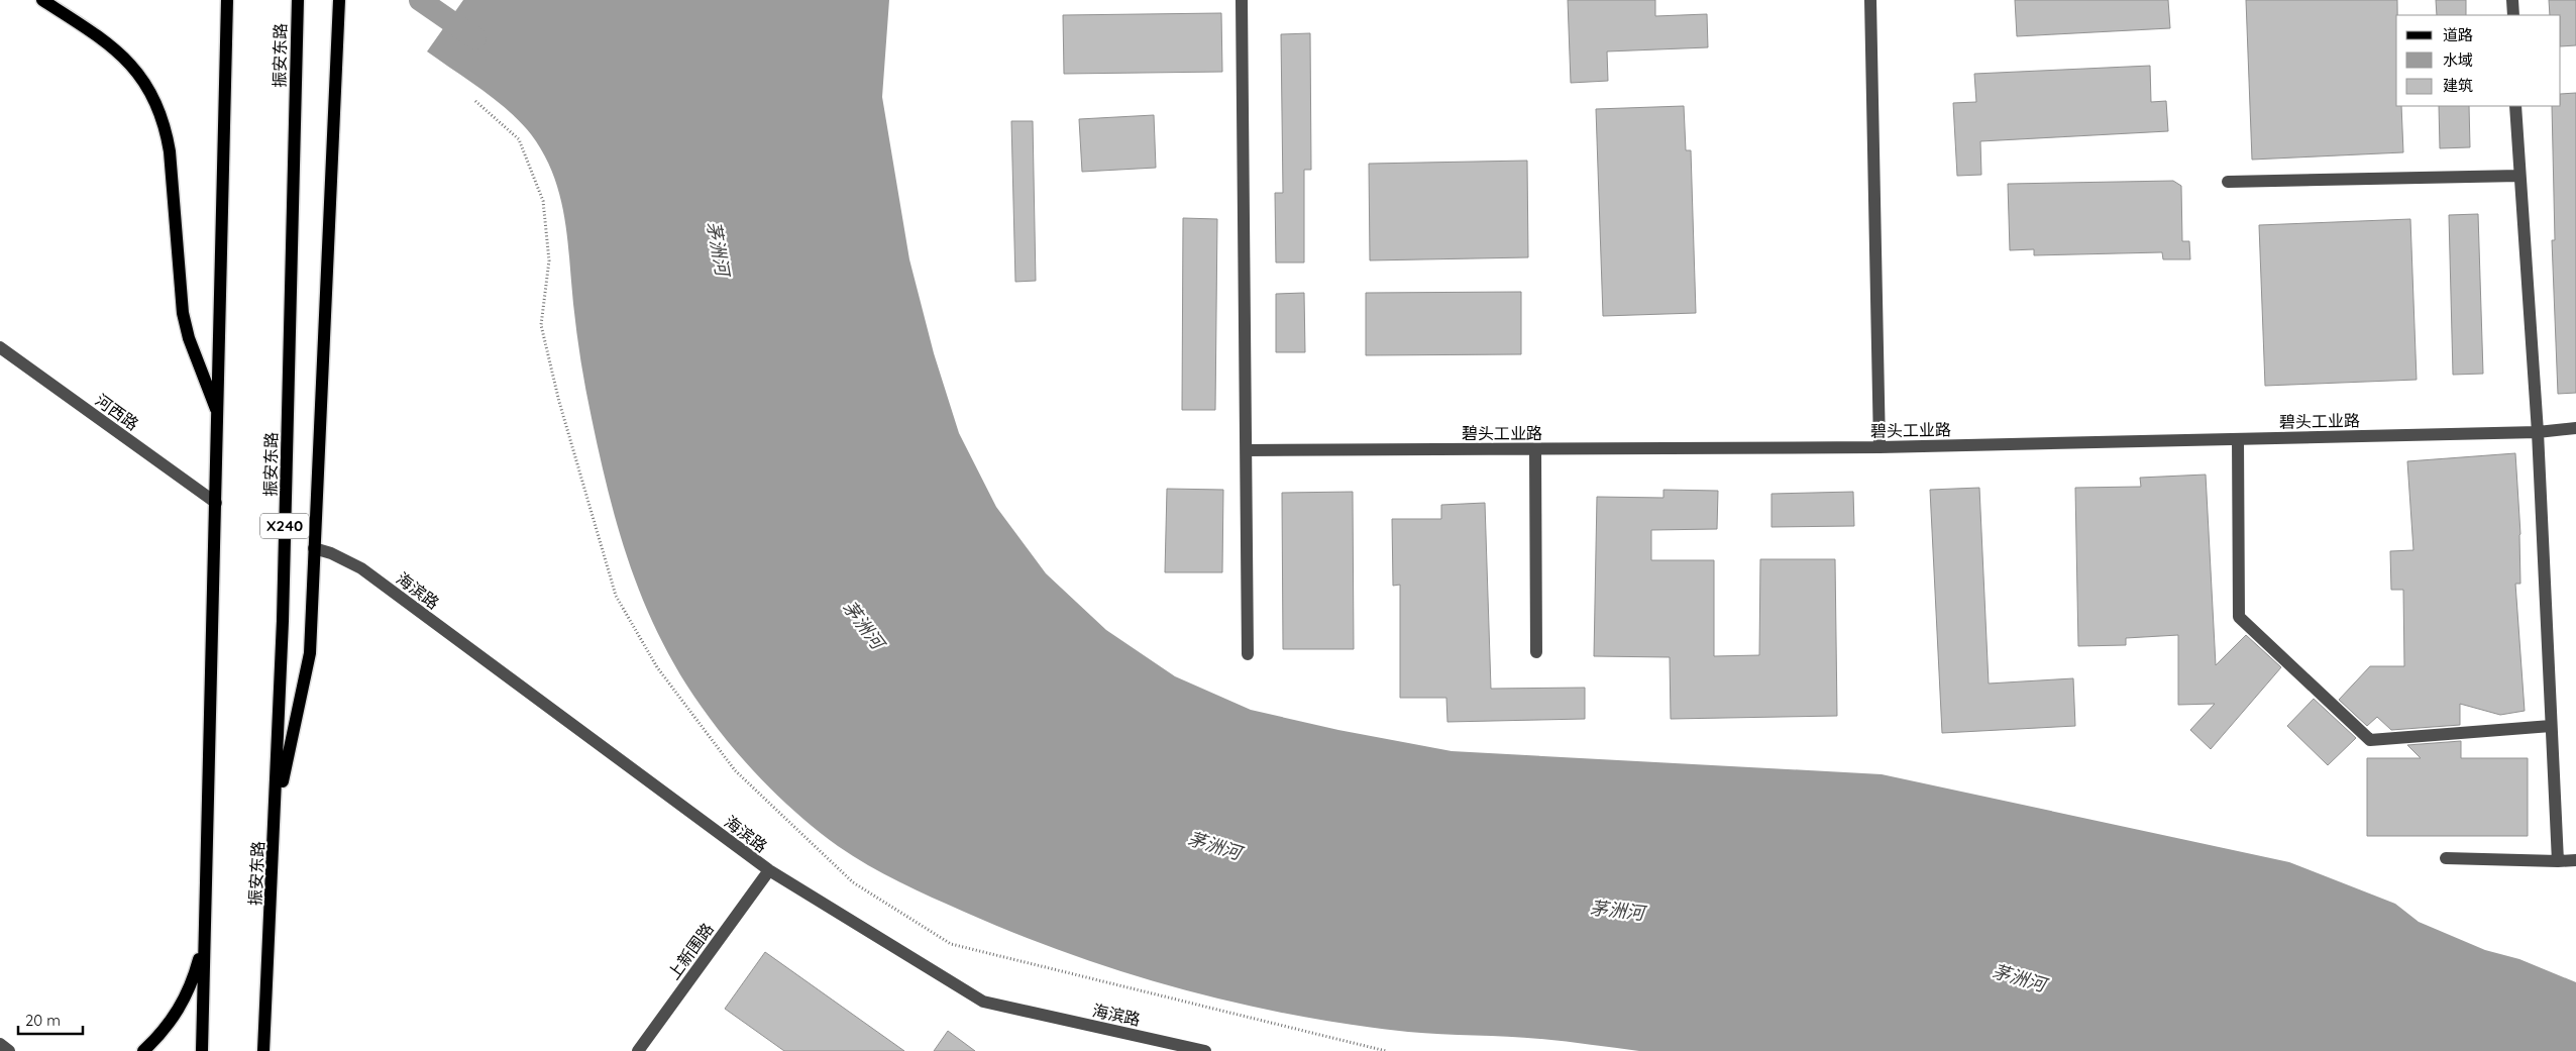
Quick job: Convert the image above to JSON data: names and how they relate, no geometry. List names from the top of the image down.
{
  "streets": {
    "main road": ["振安东路", "X240"],
    "street": [
      "河西路",
      "碧头工业路",
      "海滨路",
      "上新围路"
    ]
  },
  "crossings": [
    ["海滨路", "上新围路"]
  ],
  "water": ["茅洲河"],
  "legend": ["道路", "水域", "建筑"],
  "scale_bar": "20 m"
}
